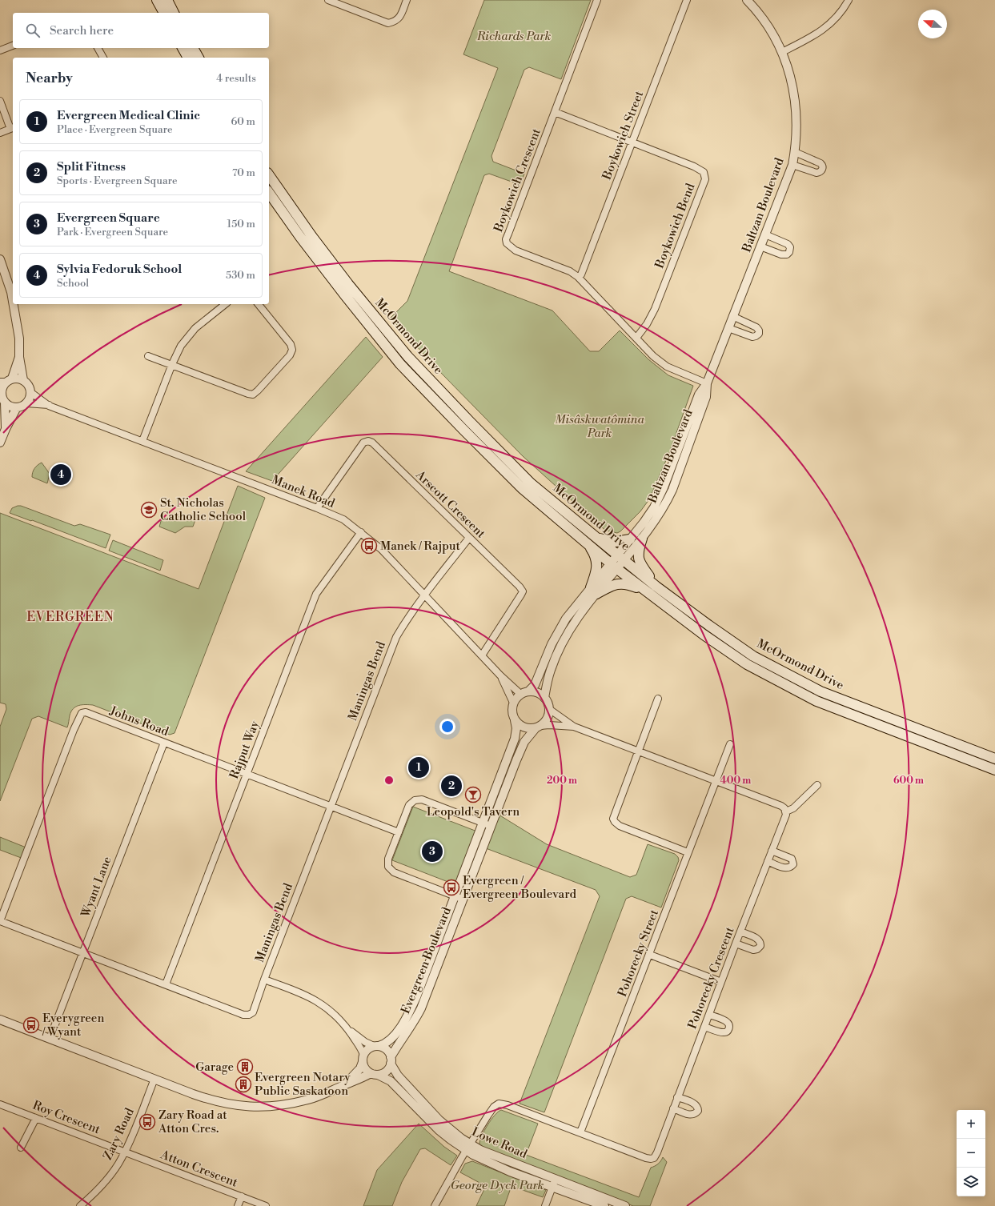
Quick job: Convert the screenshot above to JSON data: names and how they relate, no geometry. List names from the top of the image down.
{
  "streets": {
    "main road": ["McOrmond Drive"],
    "street": [
      "Boykowich Street",
      "Boykowich Crescent",
      "Baltzan Boulevard",
      "Boykowich Bend",
      "Manek Road",
      "Arscott Crescent",
      "Maningas Bend",
      "Johns Road",
      "Rajput Way",
      "Wyant Lane",
      "Pohorecky Street",
      "Evergreen Boulevard",
      "Pohorecky Crescent",
      "Roy Crescent",
      "Zary Road",
      "Lowe Road",
      "Atton Crescent"
    ]
  },
  "crossings": [
    ["Boykowich Street", "Boykowich Crescent"],
    ["Boykowich Street", "Boykowich Bend"],
    ["Boykowich Crescent", "Baltzan Boulevard"],
    ["Boykowich Crescent", "Boykowich Bend"],
    ["Baltzan Boulevard", "McOrmond Drive"],
    ["Manek Road", "Arscott Crescent"],
    ["Manek Road", "Maningas Bend"],
    ["Manek Road", "Rajput Way"],
    ["Manek Road", "Evergreen Boulevard"],
    ["Arscott Crescent", "Maningas Bend"],
    ["Maningas Bend", "Johns Road"],
    ["Maningas Bend", "Rajput Way"],
    ["Maningas Bend", "Wyant Lane"],
    ["Johns Road", "Rajput Way"],
    ["Johns Road", "Wyant Lane"],
    ["Pohorecky Street", "Pohorecky Crescent"],
    ["Evergreen Boulevard", "Lowe Road"],
    ["Pohorecky Crescent", "Lowe Road"],
    ["Roy Crescent", "Zary Road"],
    ["Roy Crescent", "Atton Crescent"],
    ["Zary Road", "Atton Crescent"]
  ],
  "districts": ["EVERGREEN"],
  "parks": ["Richards Park", "Misâskwatômina Park", "George Dyck Park"],
  "places": {
    "school or university": ["St. Nicholas Catholic School"],
    "bus stop": [
      "Manek / Rajput",
      "Evergreen / Evergreen Boulevard",
      "Everygreen / Wyant",
      "Zary Road at Atton Cres."
    ],
    "bar": ["Leopold's Tavern"],
    "building": ["Garage", "Evergreen Notary Public Saskatoon"]
  },
  "north": "left",
  "page": {
    "search": "Search here",
    "heading": ["Nearby", "4 results"],
    "list": [
      {
        "mark": "1",
        "name": "Evergreen Medical Clinic",
        "note": "Place · Evergreen Square",
        "value": "60 m"
      },
      {
        "mark": "2",
        "name": "Split Fitness",
        "note": "Sports · Evergreen Square",
        "value": "70 m"
      },
      {
        "mark": "3",
        "name": "Evergreen Square",
        "note": "Park · Evergreen Square",
        "value": "150 m"
      },
      {
        "mark": "4",
        "name": "Sylvia Fedoruk School",
        "note": "School",
        "value": "530 m"
      }
    ],
    "pins": [
      "4",
      "1",
      "2",
      "3"
    ],
    "map_buttons": ["+", "−"]
  },
  "rings": ["200 m", "400 m", "600 m"]
}
